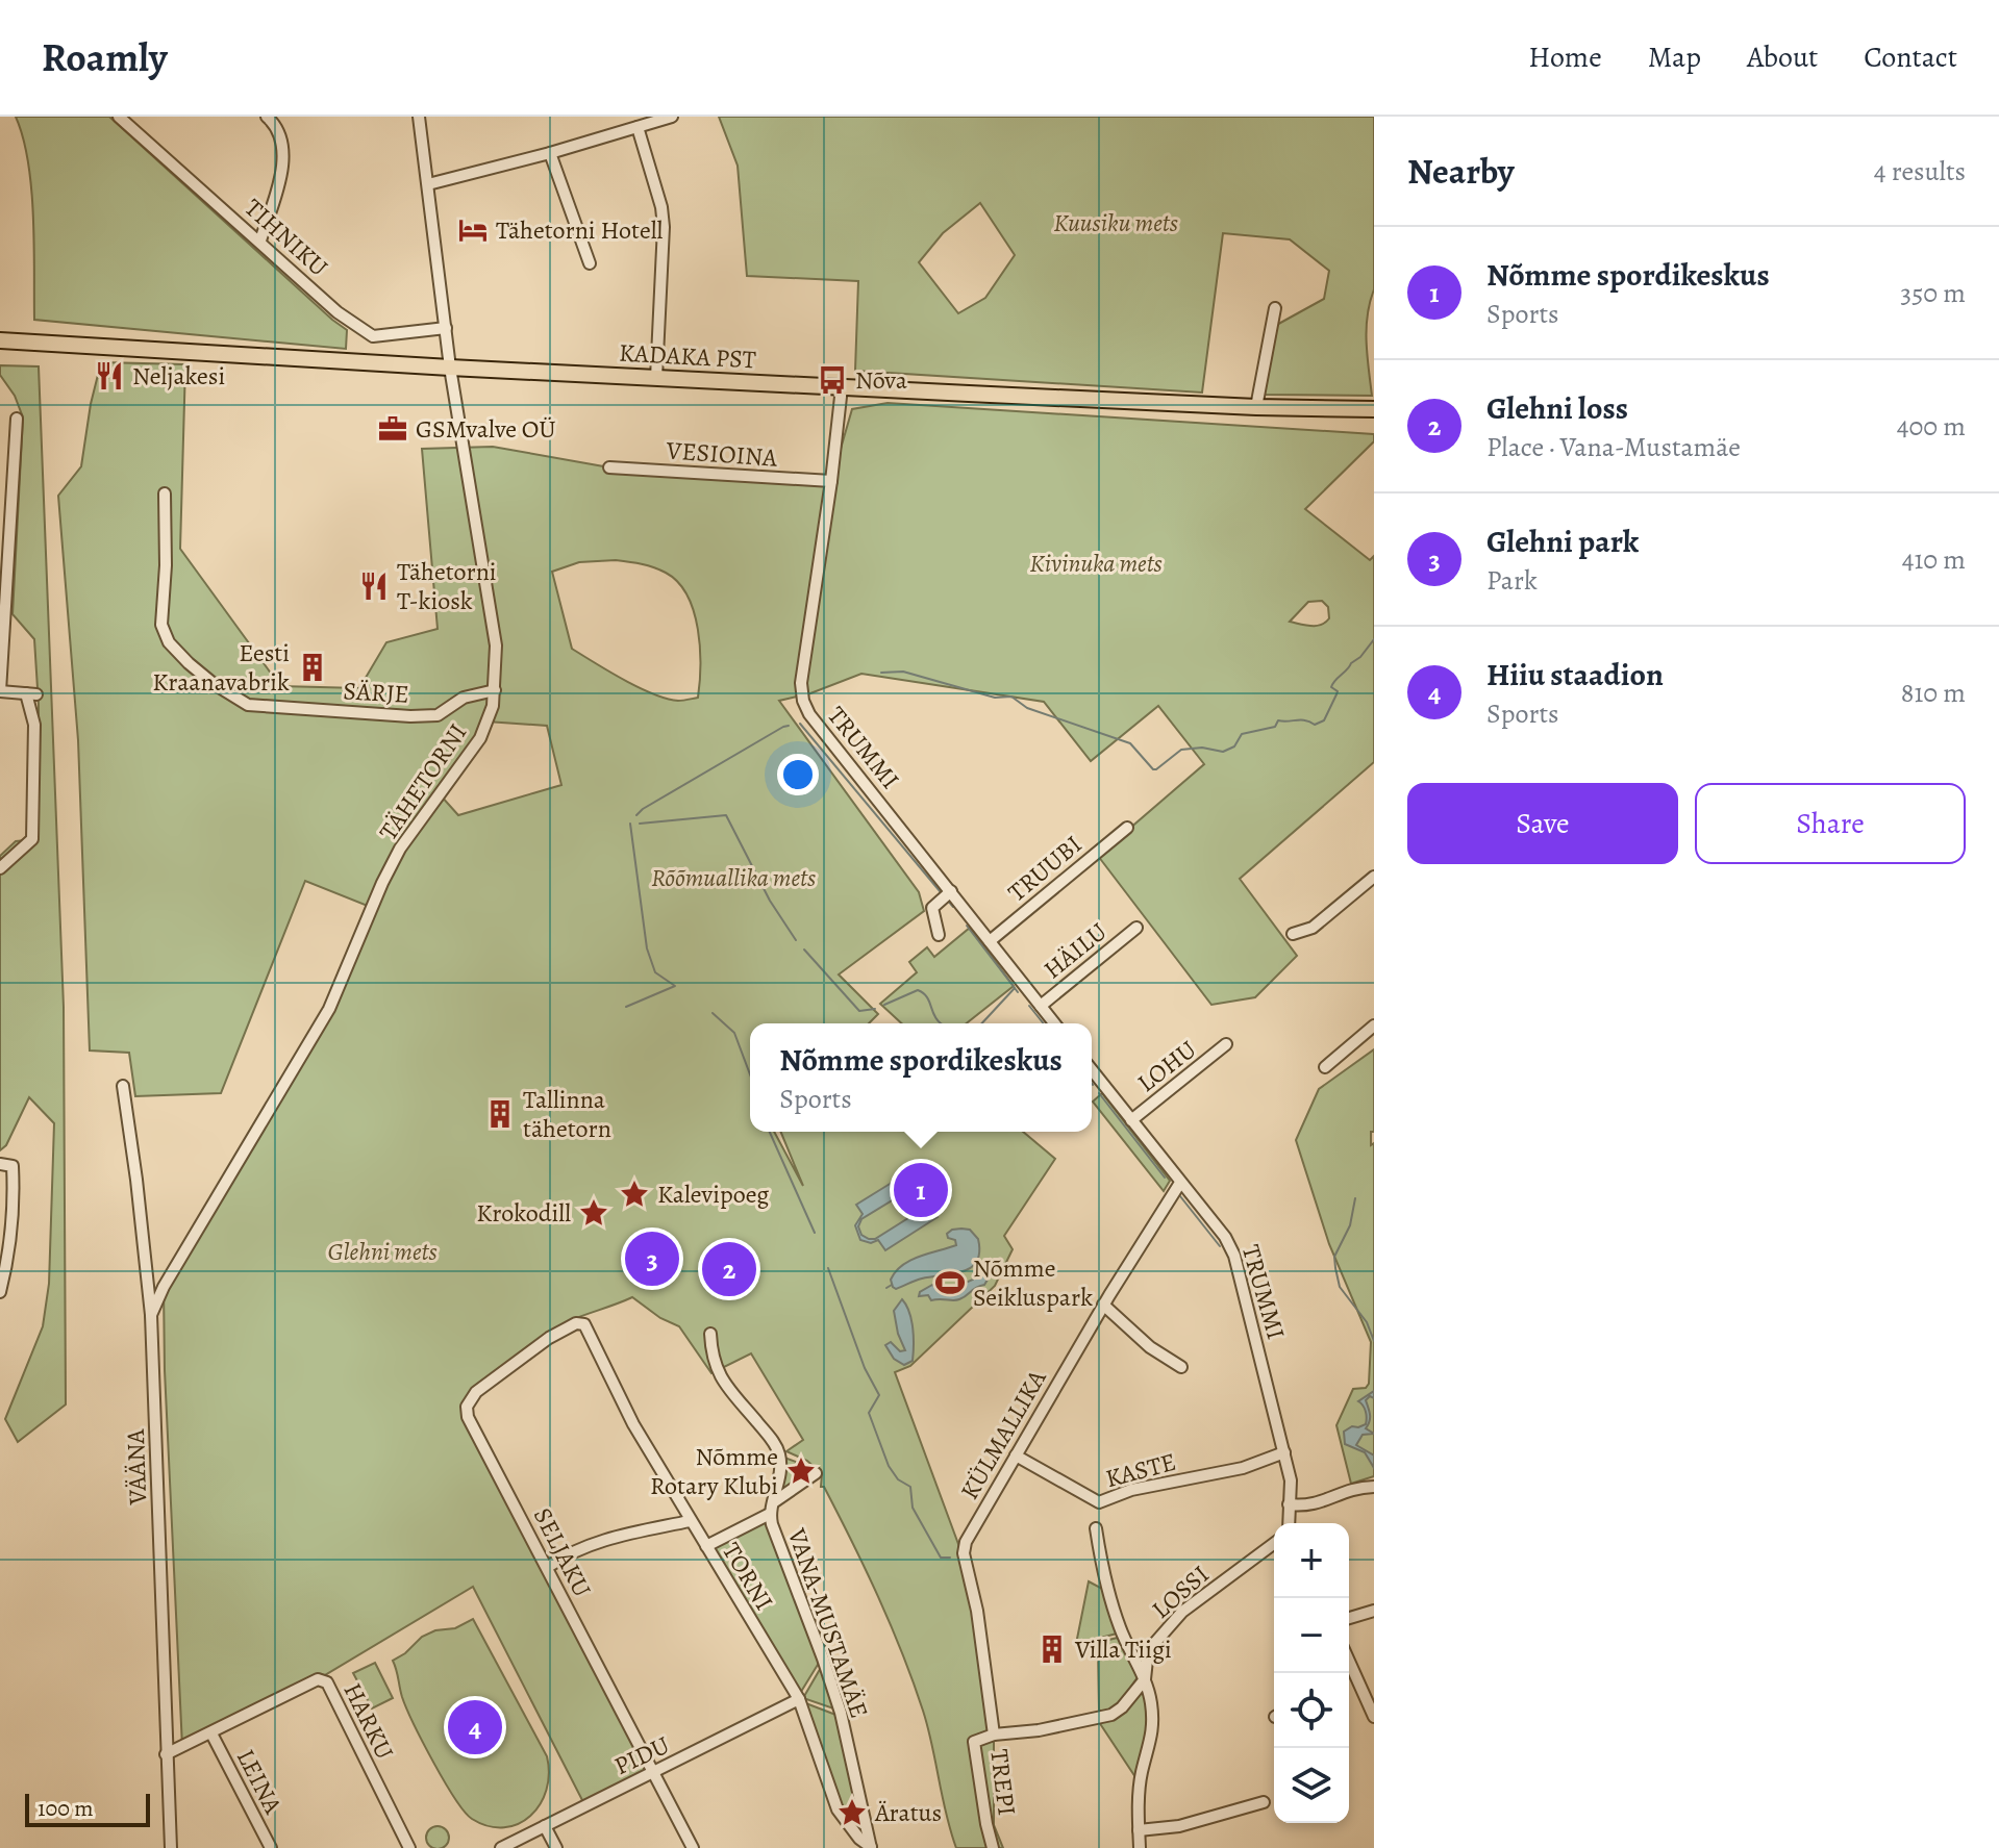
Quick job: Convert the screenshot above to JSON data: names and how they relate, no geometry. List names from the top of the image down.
{
  "streets": {
    "main road": ["KADAKA PST"],
    "street": [
      "TIHNIKU",
      "VESIOINA",
      "SÄRJE",
      "TRUMMI",
      "TÄHETORNI",
      "TRUUBI",
      "HÄILU",
      "LOHU",
      "KÜLMALLIKA",
      "VÄÄNA",
      "KASTE",
      "SELJAKU",
      "TORNI",
      "LOSSI",
      "VANA-MUSTAMÄE",
      "HARKU",
      "PIDU",
      "LEINA",
      "TREPI"
    ]
  },
  "crossings": [
    ["TIHNIKU", "TÄHETORNI"],
    ["KADAKA PST", "TRUMMI"],
    ["KADAKA PST", "TÄHETORNI"],
    ["VESIOINA", "TRUMMI"],
    ["SÄRJE", "TÄHETORNI"],
    ["TRUMMI", "TRUUBI"],
    ["TRUMMI", "HÄILU"],
    ["TRUMMI", "LOHU"],
    ["TRUMMI", "KÜLMALLIKA"],
    ["TRUMMI", "KASTE"],
    ["TÄHETORNI", "VÄÄNA"],
    ["KÜLMALLIKA", "KASTE"],
    ["KÜLMALLIKA", "LOSSI"],
    ["KÜLMALLIKA", "TREPI"],
    ["VÄÄNA", "HARKU"],
    ["SELJAKU", "TORNI"],
    ["SELJAKU", "PIDU"],
    ["TORNI", "VANA-MUSTAMÄE"],
    ["TORNI", "PIDU"],
    ["LOSSI", "TREPI"],
    ["HARKU", "LEINA"]
  ],
  "parks": [
    "Kuusiku mets",
    "Kivinuka mets",
    "Rõõmuallika mets",
    "Glehni mets"
  ],
  "places": {
    "hotel": ["Tähetorni Hotell"],
    "restaurant": ["Neljakesi", "Tähetorni T-kiosk"],
    "bus stop": ["Nõva"],
    "office": ["GSMvalve OÜ"],
    "building": ["Eesti Kraanavabrik", "Tallinna tähetorn", "Villa Tiigi"],
    "place": [
      "Kalevipoeg",
      "Krokodill",
      "Nõmme Rotary Klubi",
      "Äratus"
    ],
    "sports": ["Nõmme Seikluspark"]
  },
  "scale_bar": "100 m",
  "page": {
    "header": "Roamly",
    "nav": [
      "Home",
      "Map",
      "About",
      "Contact"
    ],
    "heading": ["Nearby", "4 results"],
    "list": [
      {
        "mark": "1",
        "name": "Nõmme spordikeskus",
        "note": "Sports",
        "value": "350 m"
      },
      {
        "mark": "2",
        "name": "Glehni loss",
        "note": "Place · Vana-Mustamäe",
        "value": "400 m"
      },
      {
        "mark": "3",
        "name": "Glehni park",
        "note": "Park",
        "value": "410 m"
      },
      {
        "mark": "4",
        "name": "Hiiu staadion",
        "note": "Sports",
        "value": "810 m"
      }
    ],
    "buttons": ["Save", "Share"],
    "popup": ["Nõmme spordikeskus", "Sports"],
    "pins": [
      "1",
      "3",
      "2",
      "4"
    ],
    "map_buttons": ["+", "−"],
    "scale": "100 m"
  }
}
